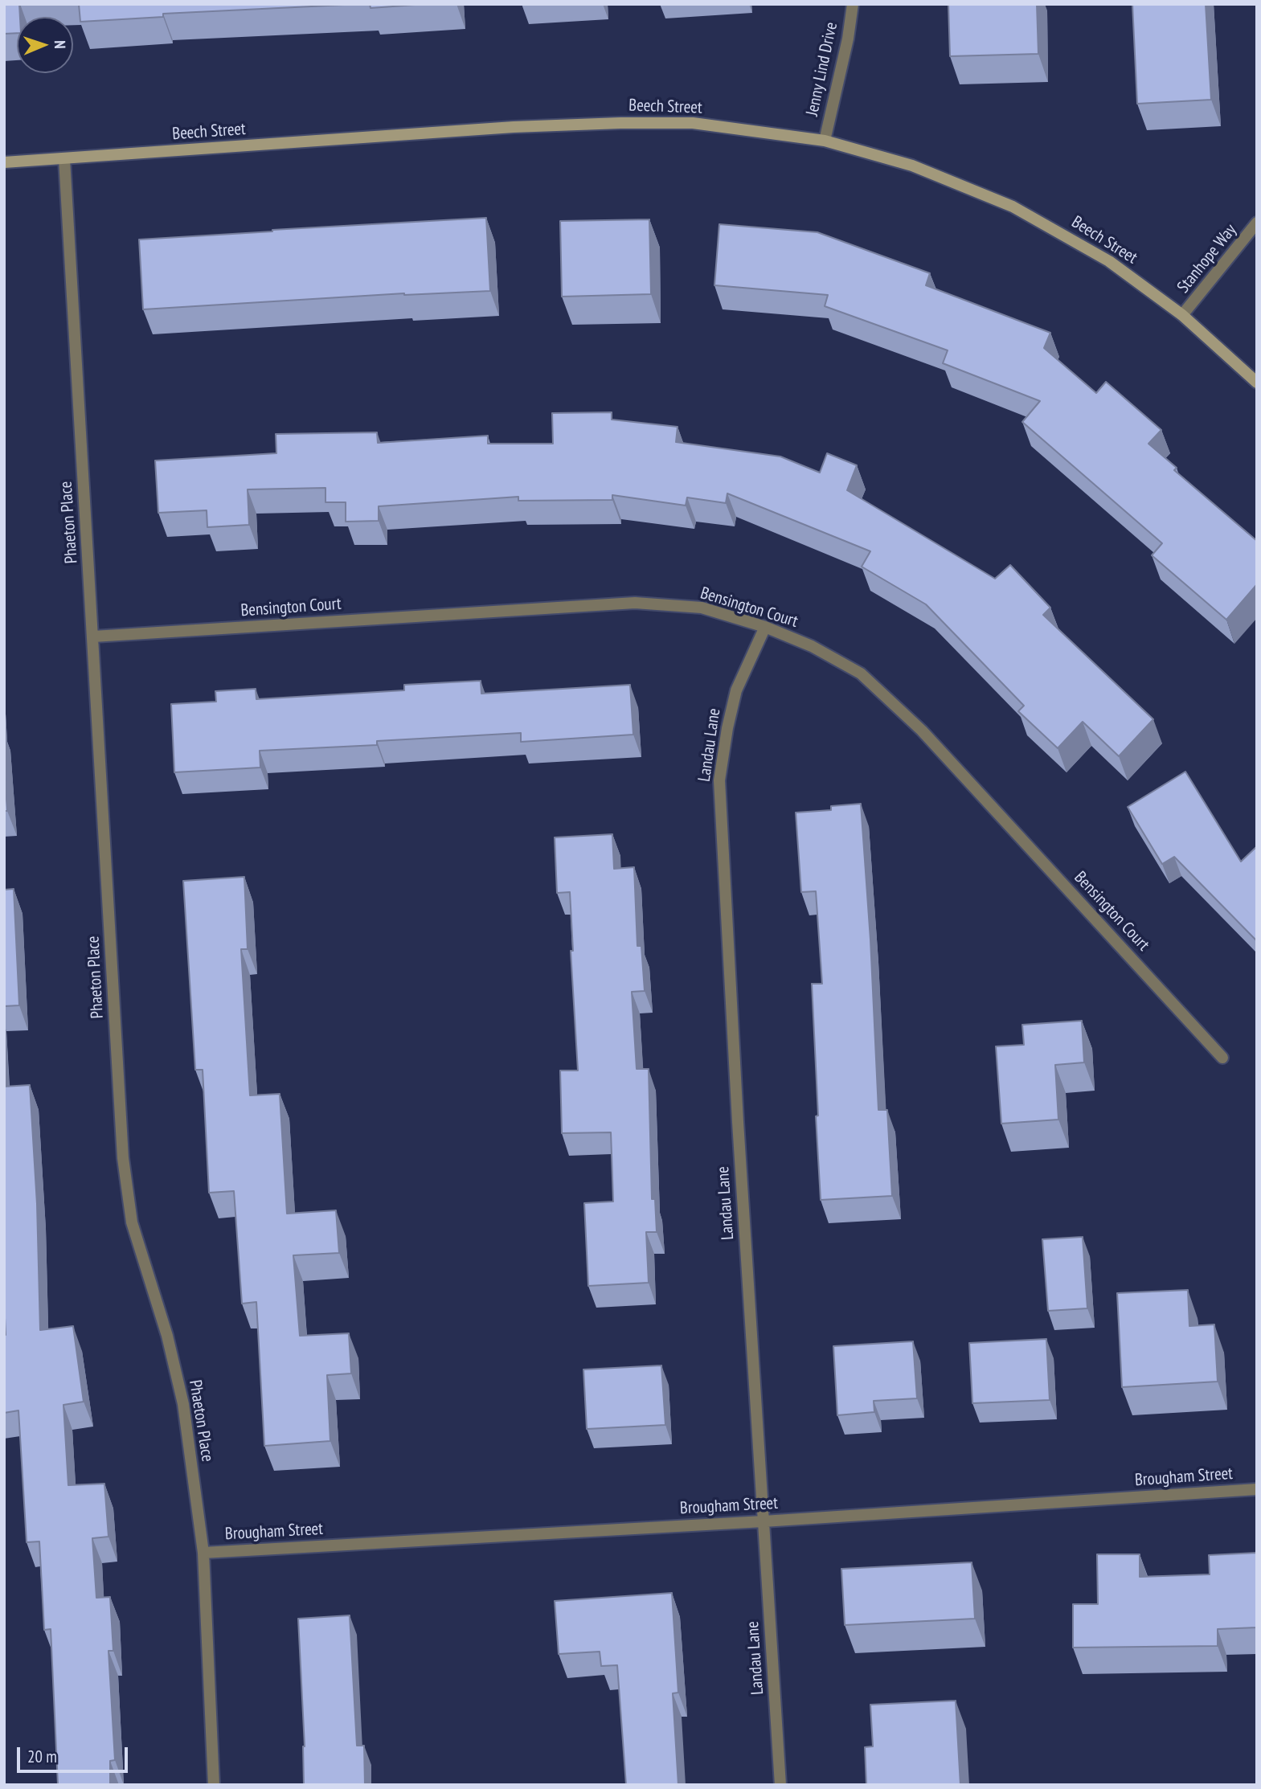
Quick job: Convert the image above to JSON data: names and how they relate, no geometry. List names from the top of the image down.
{
  "streets": {
    "street": [
      "Jenny Lind Drive",
      "Beech Street",
      "Stanhope Way",
      "Phaeton Place",
      "Bensington Court",
      "Landau Lane",
      "Brougham Street"
    ]
  },
  "crossings": [
    ["Jenny Lind Drive", "Beech Street"],
    ["Beech Street", "Stanhope Way"],
    ["Beech Street", "Phaeton Place"],
    ["Phaeton Place", "Bensington Court"],
    ["Phaeton Place", "Brougham Street"],
    ["Bensington Court", "Landau Lane"],
    ["Landau Lane", "Brougham Street"]
  ],
  "scale_bar": "20 m",
  "north": "right"
}
